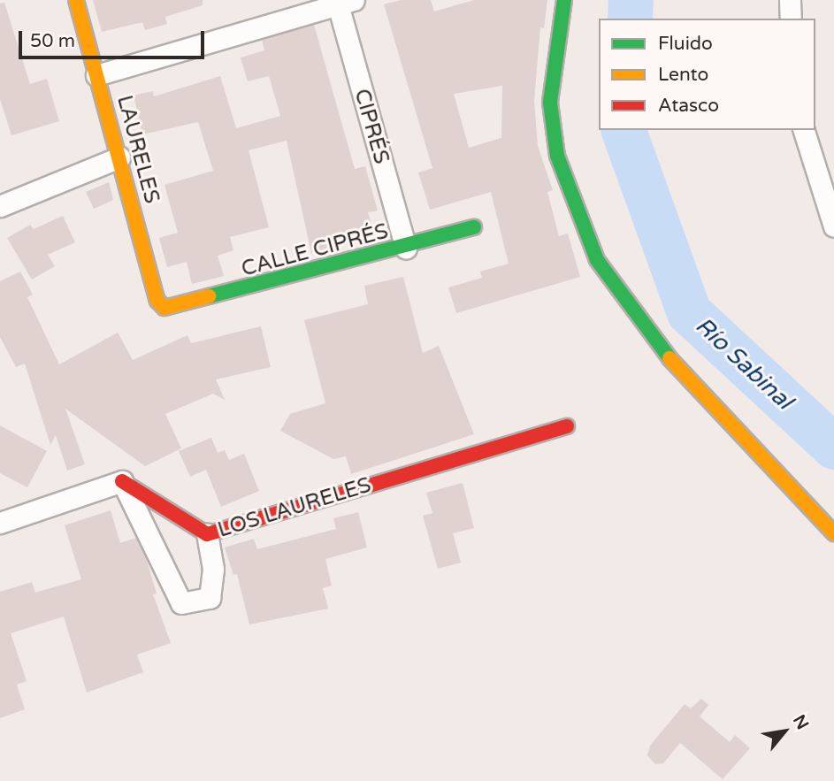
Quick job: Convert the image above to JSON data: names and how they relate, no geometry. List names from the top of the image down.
{
  "streets": {
    "street": [
      "CIPRÉS",
      "LAURELES",
      "CALLE CIPRÉS",
      "LOS LAURELES"
    ]
  },
  "crossings": [
    ["CIPRÉS", "CALLE CIPRÉS"],
    ["LAURELES", "CALLE CIPRÉS"]
  ],
  "water": ["Río Sabinal"],
  "legend": ["Fluido", "Lento", "Atasco"],
  "scale_bar": "50 m",
  "north": "top right"
}
